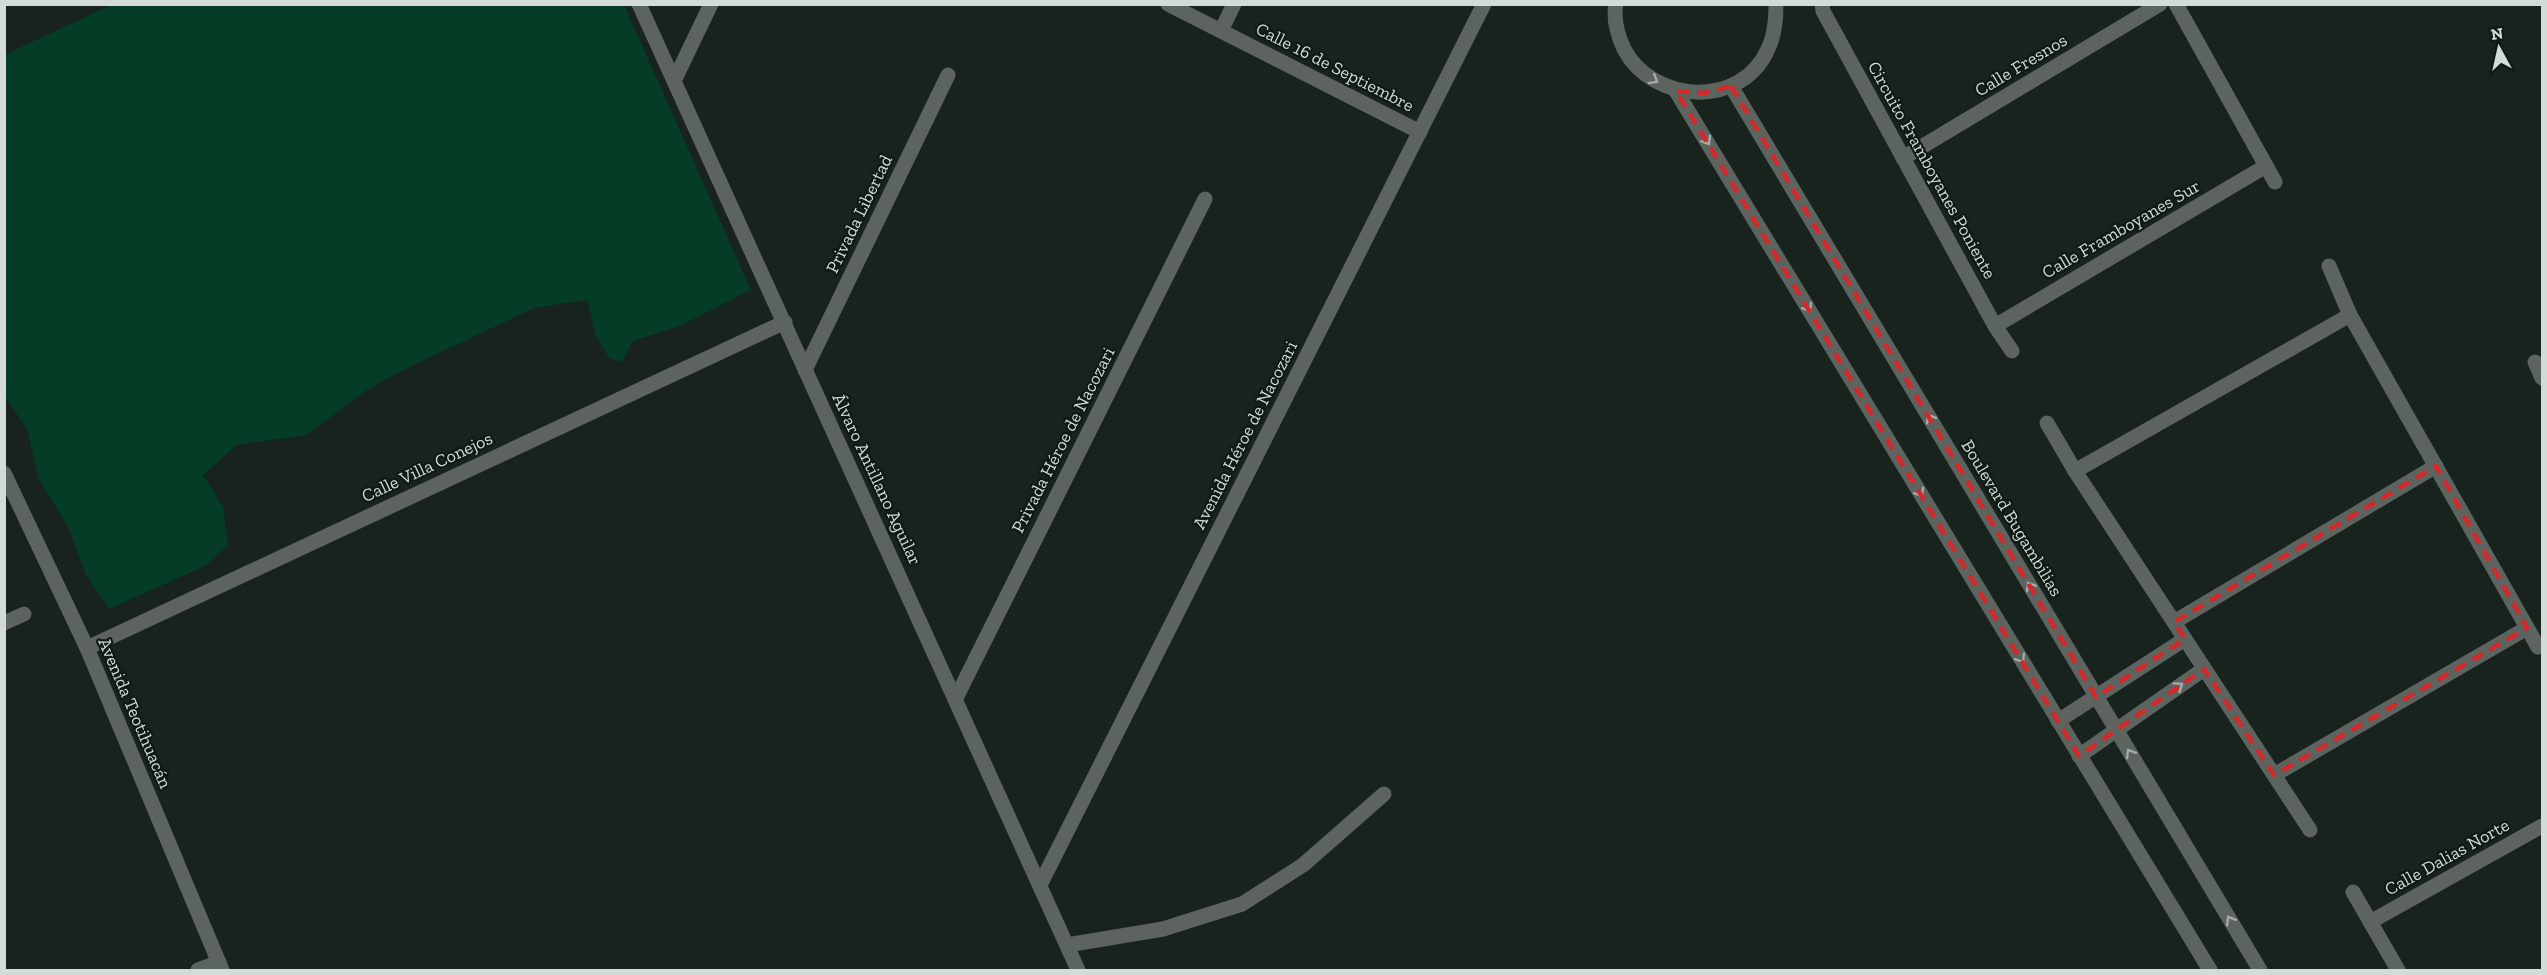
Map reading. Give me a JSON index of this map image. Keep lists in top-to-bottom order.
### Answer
{
  "streets": {
    "street": [
      "Calle Fresnos",
      "Calle 16 de Septiembre",
      "Circuito Framboyanes Poniente",
      "Privada Libertad",
      "Calle Framboyanes Sur",
      "Avenida Héroe de Nacozari",
      "Privada Héroe de Nacozari",
      "Calle Villa Conejos",
      "Álvaro Antillano Aguilar",
      "Boulevard Bugambilias",
      "Avenida Teotihuacán",
      "Calle Dalias Norte"
    ]
  },
  "crossings": [
    ["Calle Fresnos", "Circuito Framboyanes Poniente"],
    ["Calle 16 de Septiembre", "Avenida Héroe de Nacozari"],
    ["Circuito Framboyanes Poniente", "Calle Framboyanes Sur"],
    ["Privada Libertad", "Álvaro Antillano Aguilar"],
    ["Avenida Héroe de Nacozari", "Álvaro Antillano Aguilar"],
    ["Privada Héroe de Nacozari", "Álvaro Antillano Aguilar"],
    ["Calle Villa Conejos", "Álvaro Antillano Aguilar"],
    ["Calle Villa Conejos", "Avenida Teotihuacán"]
  ],
  "north": "top"
}
